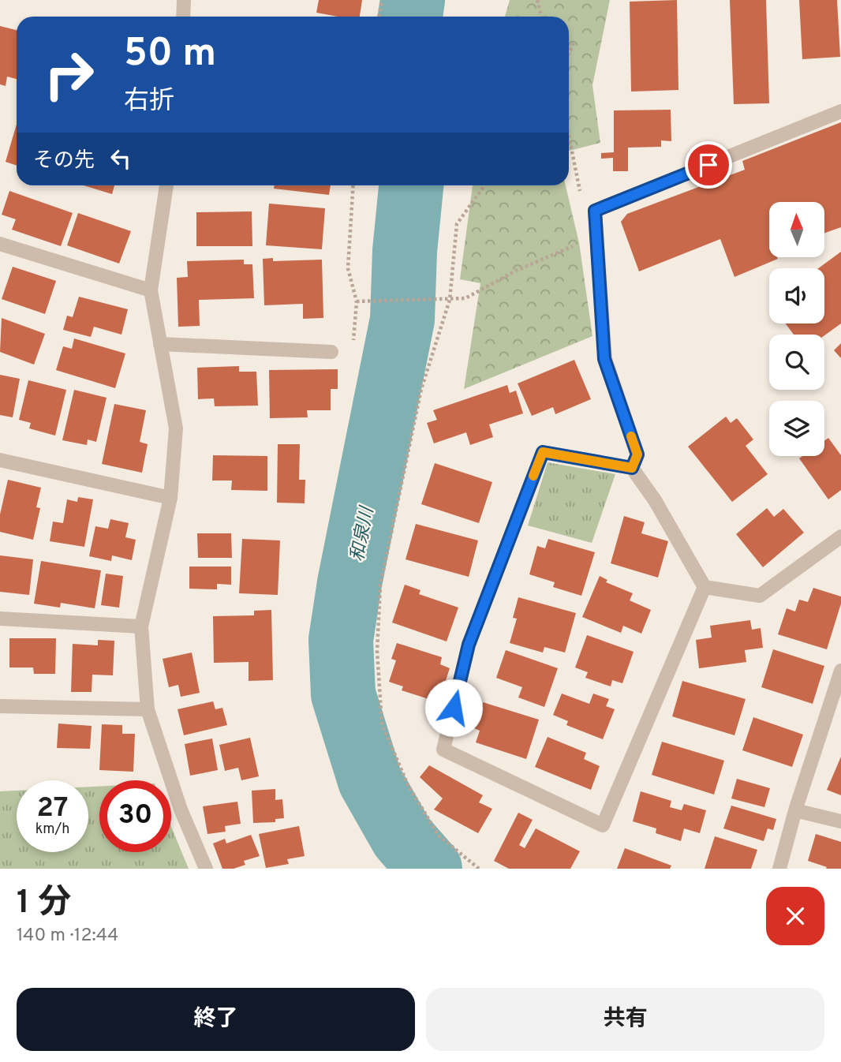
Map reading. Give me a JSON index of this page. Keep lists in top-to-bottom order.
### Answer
{
  "water": ["和泉川"],
  "north": "top",
  "page": {
    "turn": ["50 m", "右折"],
    "then": "その先",
    "speed": "27 km/h",
    "limit": "30",
    "heading": ["1 分", "140 m · 12:44"],
    "buttons": ["終了", "共有"]
  }
}
